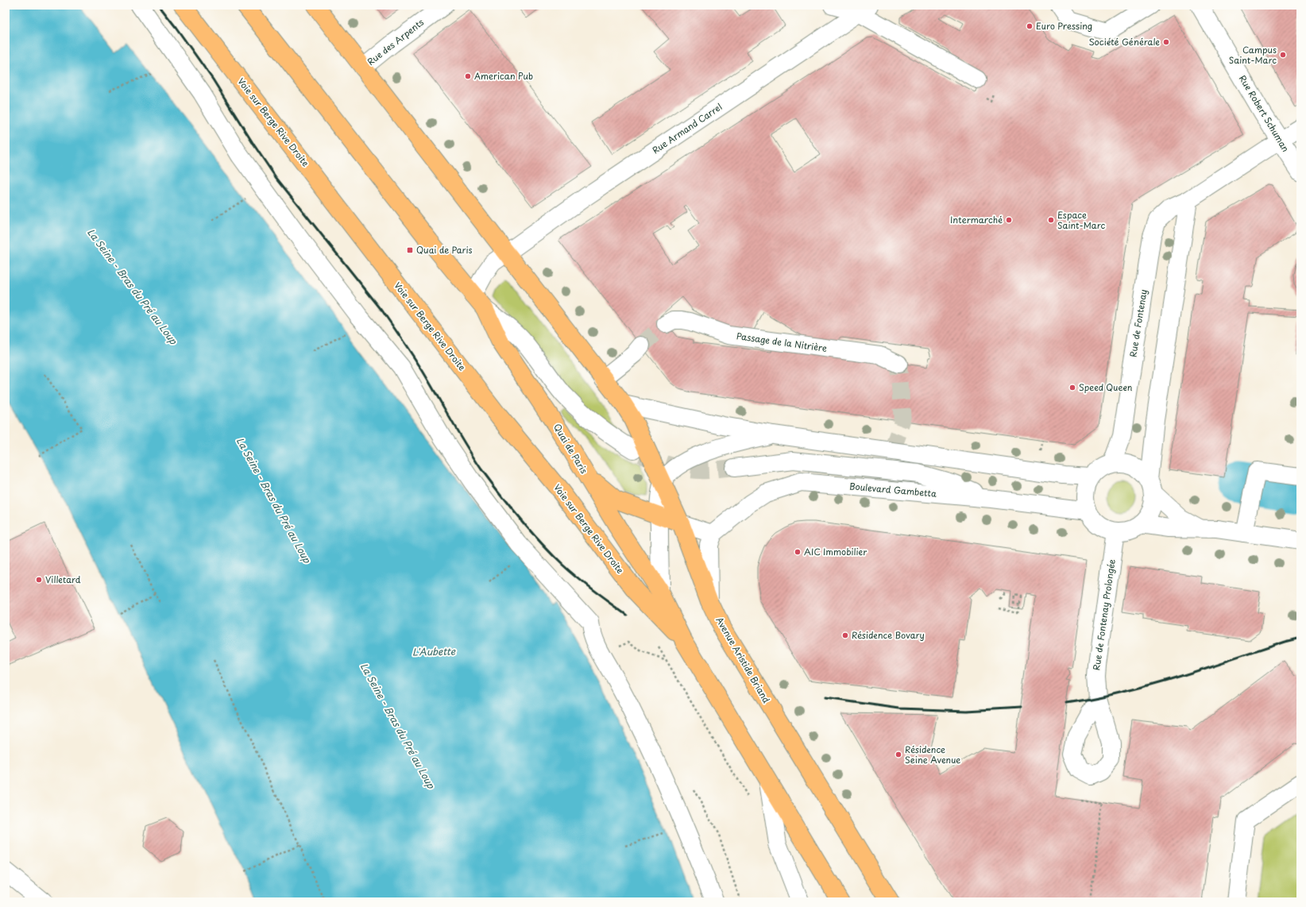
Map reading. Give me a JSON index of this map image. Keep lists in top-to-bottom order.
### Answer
{
  "streets": {
    "main road": ["Voie sur Berge Rive Droite", "Quai de Paris", "Avenue Aristide Briand"],
    "street": [
      "Rue des Arpents",
      "Rue Robert Schuman",
      "Rue Armand Carrel",
      "Rue de Fontenay",
      "Passage de la Nitrière",
      "Boulevard Gambetta",
      "Rue de Fontenay Prolongée"
    ]
  },
  "crossings": [
    ["Rue Robert Schuman", "Rue de Fontenay"],
    ["Rue Armand Carrel", "Quai de Paris"],
    ["Rue de Fontenay", "Boulevard Gambetta"],
    ["Rue de Fontenay", "Rue de Fontenay Prolongée"],
    ["Boulevard Gambetta", "Rue de Fontenay Prolongée"]
  ],
  "water": ["La Seine - Bras du Pré au Loup", "L'Aubette"],
  "places": {
    "other": [
      "Euro Pressing",
      "Société Générale",
      "Campus Saint-Marc",
      "American Pub",
      "Intermarché",
      "Espace Saint-Marc",
      "Speed Queen",
      "AIC Immobilier",
      "Villetard",
      "Résidence Bovary",
      "Résidence Seine Avenue"
    ],
    "transit": ["Quai de Paris"]
  }
}
